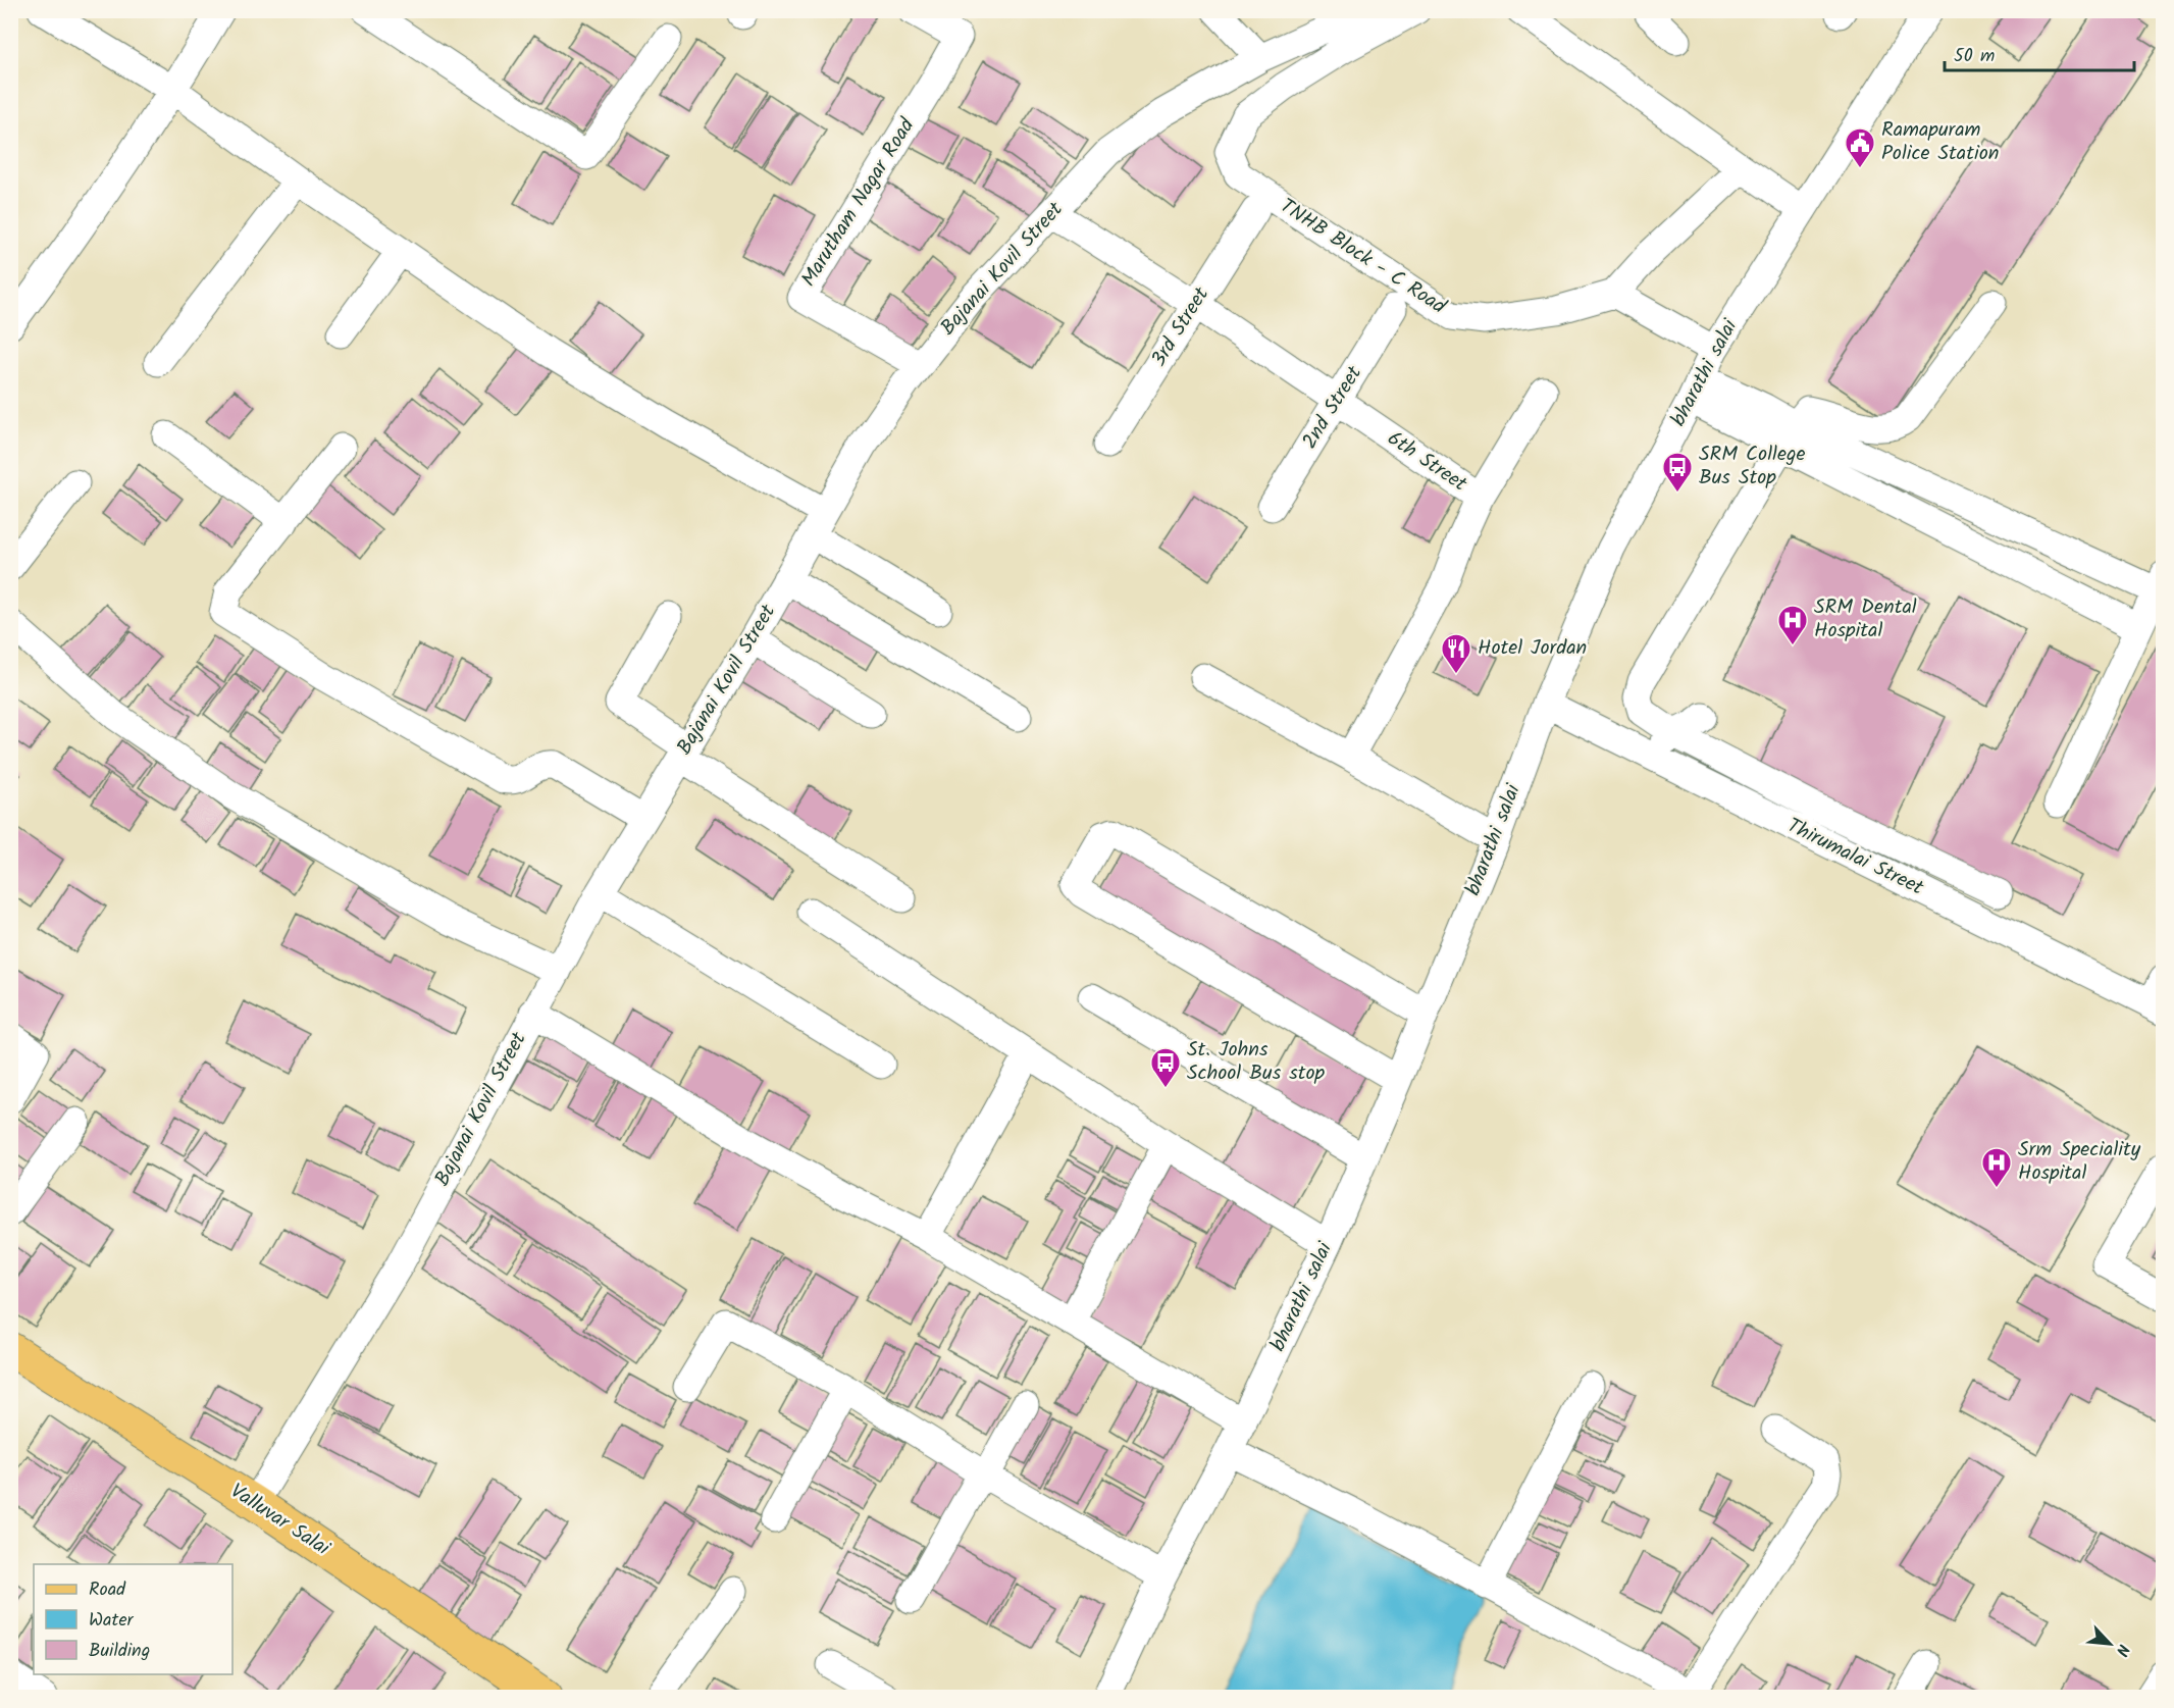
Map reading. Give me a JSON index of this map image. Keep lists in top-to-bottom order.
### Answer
{
  "streets": {
    "main road": ["Valluvar Salai"],
    "street": [
      "Marutham Nagar Road",
      "TNHB Block - C Road",
      "Bajanai Kovil Street",
      "3rd Street",
      "bharathi salai",
      "2nd Street",
      "6th Street",
      "Thirumalai Street"
    ]
  },
  "crossings": [
    ["Marutham Nagar Road", "Bajanai Kovil Street"],
    ["Bajanai Kovil Street", "6th Street"],
    ["Bajanai Kovil Street", "Valluvar Salai"],
    ["3rd Street", "6th Street"],
    ["bharathi salai", "Thirumalai Street"],
    ["2nd Street", "6th Street"]
  ],
  "places": {
    "public building": ["Ramapuram Police Station"],
    "bus stop": ["SRM College Bus Stop", "St. Johns School Bus stop"],
    "hospital": ["SRM Dental Hospital", "Srm Speciality Hospital"],
    "restaurant": ["Hotel Jordan"]
  },
  "legend": ["Road", "Water", "Building"],
  "scale_bar": "50 m",
  "north": "bottom right"
}
